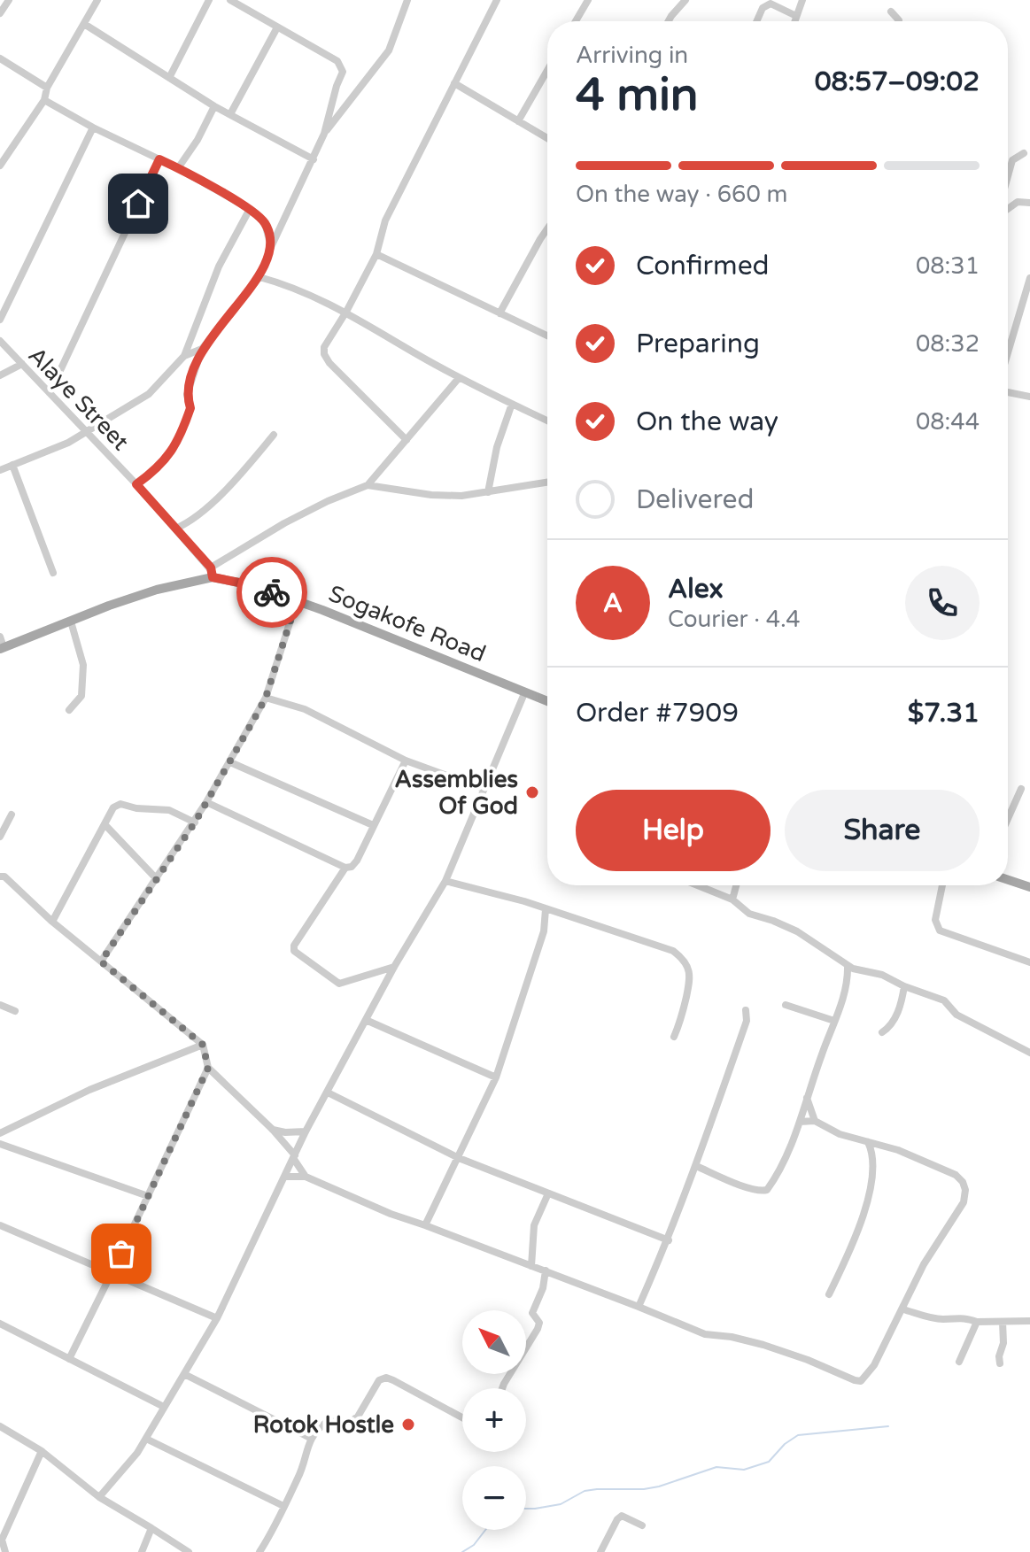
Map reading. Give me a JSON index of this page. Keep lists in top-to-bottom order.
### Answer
{
  "streets": {
    "main road": ["Sogakofe Road"],
    "street": ["Alaye Street"]
  },
  "crossings": [
    ["Alaye Street", "Sogakofe Road"]
  ],
  "places": ["Assemblies Of God", "Rotok Hostle"],
  "north": "top left",
  "page": {
    "heading": ["4 min", "Arriving in", "08:57–09:02"],
    "panel": [
      "Alex",
      "Courier · 4.4",
      "Order #7909",
      "$7.31"
    ],
    "bar": "On the way · 660 m",
    "list": [
      ["Confirmed", "08:31"],
      ["Preparing", "08:32"],
      ["On the way", "08:44"],
      "Delivered"
    ],
    "round": "A",
    "buttons": ["Help", "Share"],
    "map_buttons": ["+", "−"]
  }
}
